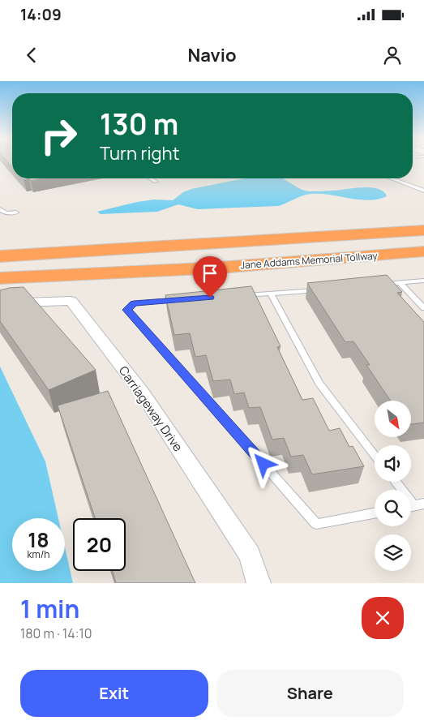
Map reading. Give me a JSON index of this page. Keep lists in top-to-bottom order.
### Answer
{
  "streets": {
    "highway": ["Jane Addams Memorial Tollway"],
    "street": ["Carriageway Drive"]
  },
  "north": "bottom right",
  "page": {
    "status": "14:09",
    "header": "Navio",
    "turn": ["130 m", "Turn right"],
    "speed": "18 km/h",
    "limit": "20",
    "heading": ["1 min", "180 m · 14:10"],
    "buttons": ["Exit", "Share"]
  }
}
